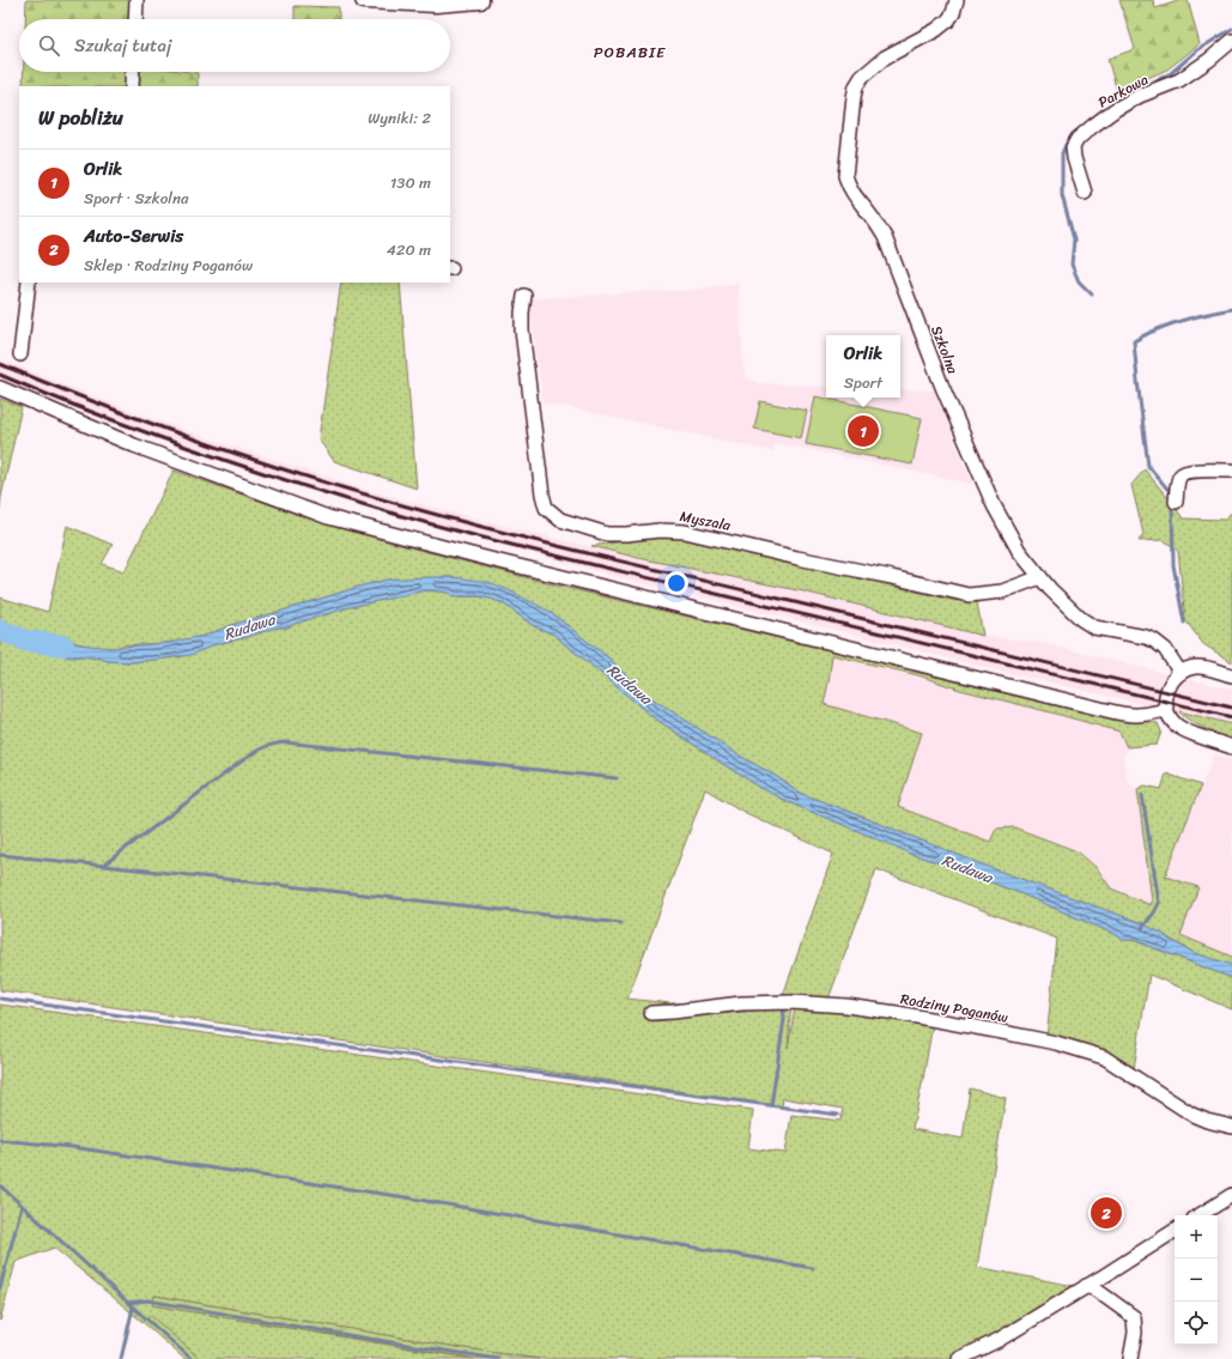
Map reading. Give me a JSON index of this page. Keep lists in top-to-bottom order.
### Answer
{
  "streets": {
    "street": [
      "Parkowa",
      "Szkolna",
      "Myszala",
      "Rodziny Poganów"
    ]
  },
  "crossings": [
    ["Szkolna", "Myszala"]
  ],
  "districts": ["POBABIE"],
  "water": ["Rudawa"],
  "page": {
    "search": "Szukaj tutaj",
    "heading": ["W pobliżu", "Wyniki: 2"],
    "list": [
      {
        "mark": "1",
        "name": "Orlik",
        "note": "Sport · Szkolna",
        "value": "130 m"
      },
      {
        "mark": "2",
        "name": "Auto-Serwis",
        "note": "Sklep · Rodziny Poganów",
        "value": "420 m"
      }
    ],
    "popup": ["Orlik", "Sport"],
    "pins": ["1", "2"],
    "map_buttons": ["+", "−"]
  }
}
